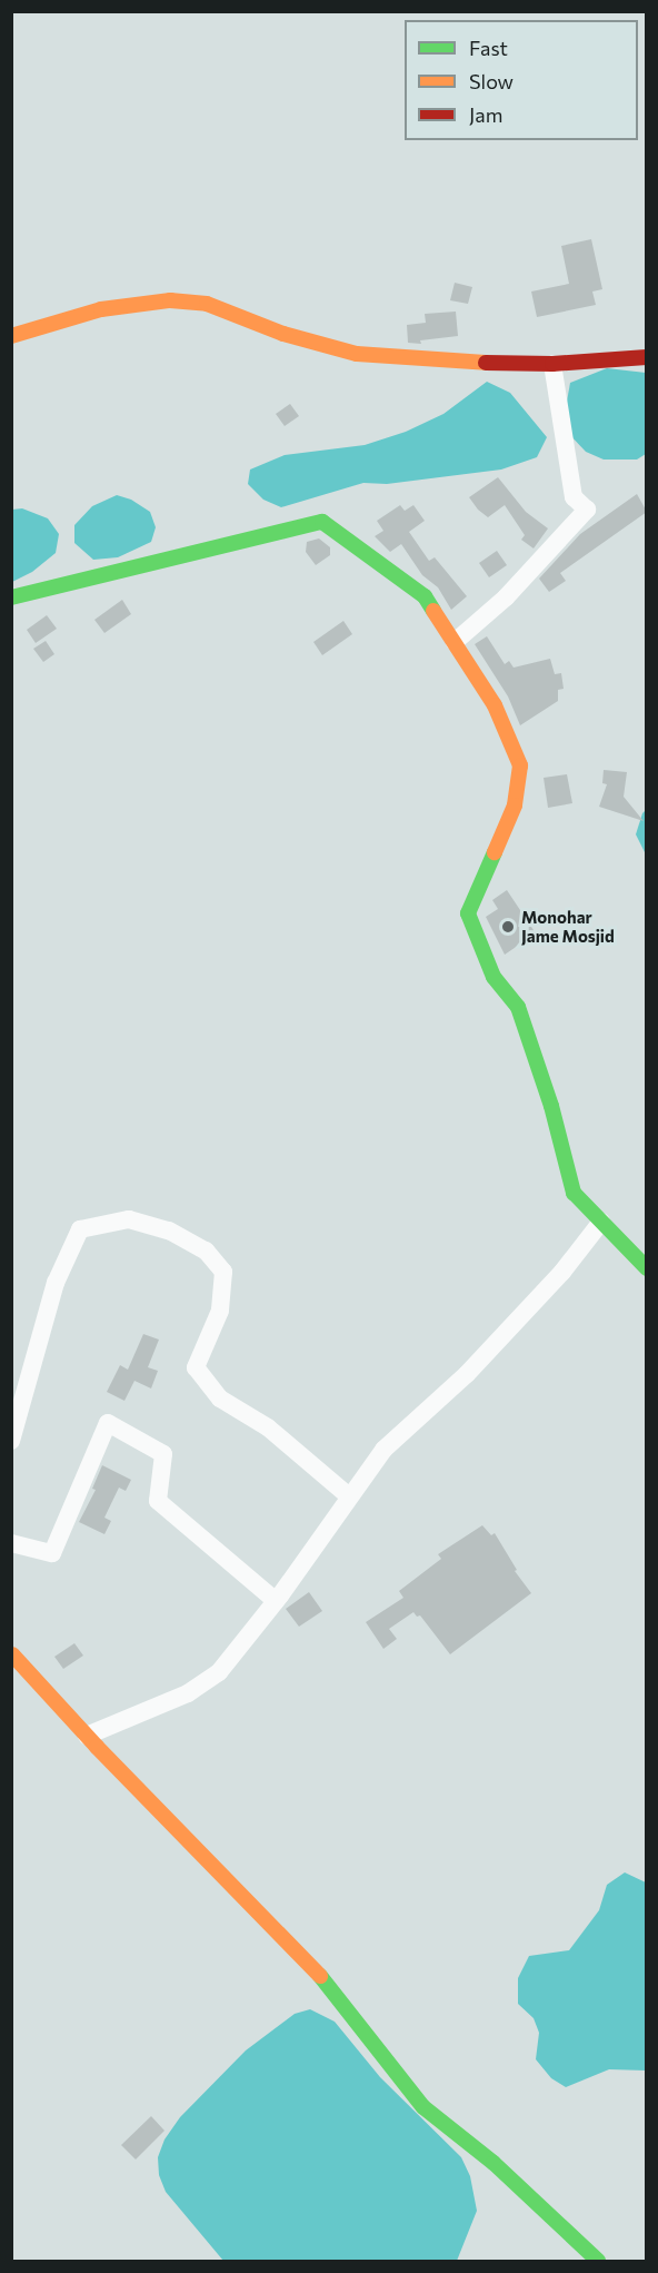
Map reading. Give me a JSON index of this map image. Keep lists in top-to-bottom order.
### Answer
{
  "places": ["Monohar Jame Mosjid"],
  "legend": ["Fast", "Slow", "Jam"]
}
